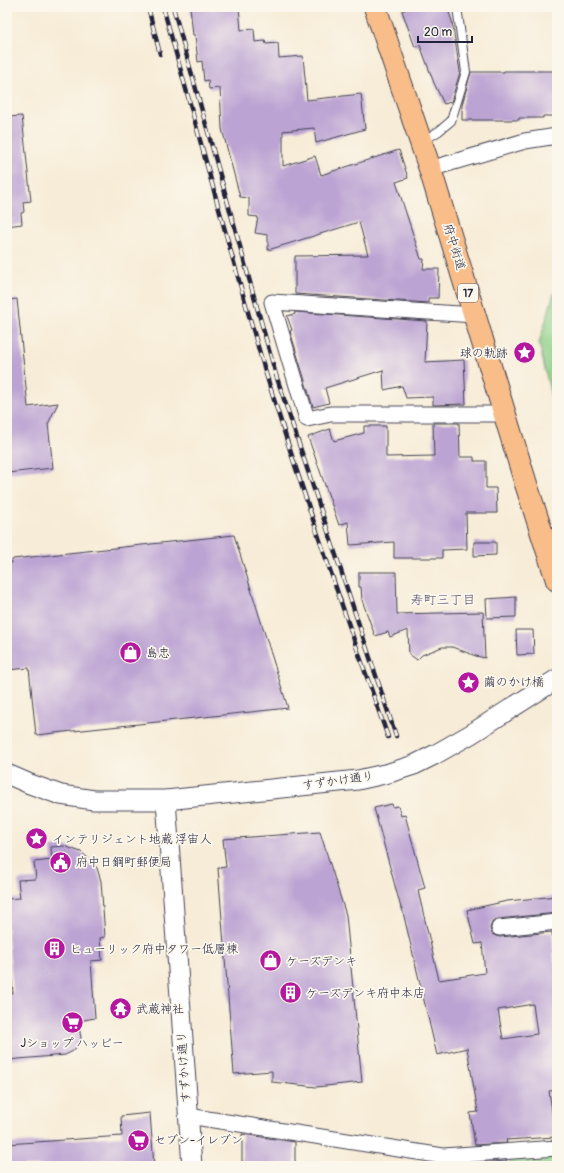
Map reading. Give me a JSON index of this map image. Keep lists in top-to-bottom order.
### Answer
{
  "streets": {
    "main road": ["府中街道", "17"],
    "street": ["すずかけ通り"]
  },
  "districts": ["寿町三丁目"],
  "places": {
    "place": ["球の軌跡", "繭のかけ橋", "インテリジェント地蔵 浮宙人"],
    "shop": ["島忠", "ケーズデンキ"],
    "public building": ["府中日鋼町郵便局"],
    "building": ["ヒューリック府中タワー低層棟", "ケーズデンキ府中本店"],
    "temple": ["武蔵神社"],
    "supermarket": ["Jショップ ハッピー", "セブン-イレブン"]
  },
  "scale_bar": "20 m"
}
